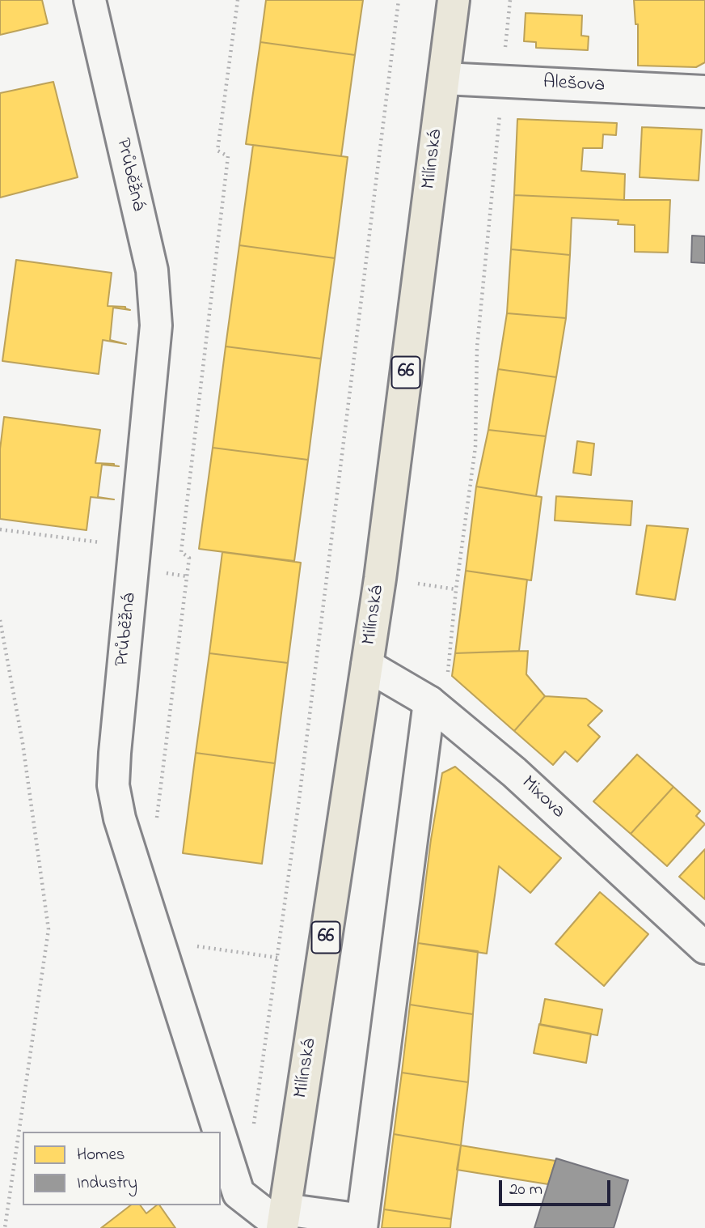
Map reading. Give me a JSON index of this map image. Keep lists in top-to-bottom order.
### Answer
{
  "streets": {
    "main road": ["Milínská", "66"],
    "street": ["Alešova", "Průběžná", "Mixova"]
  },
  "crossings": [
    ["Alešova", "Milínská"],
    ["Milínská", "Průběžná"],
    ["Milínská", "Mixova"]
  ],
  "legend": ["Homes", "Industry"],
  "scale_bar": "20 m"
}
